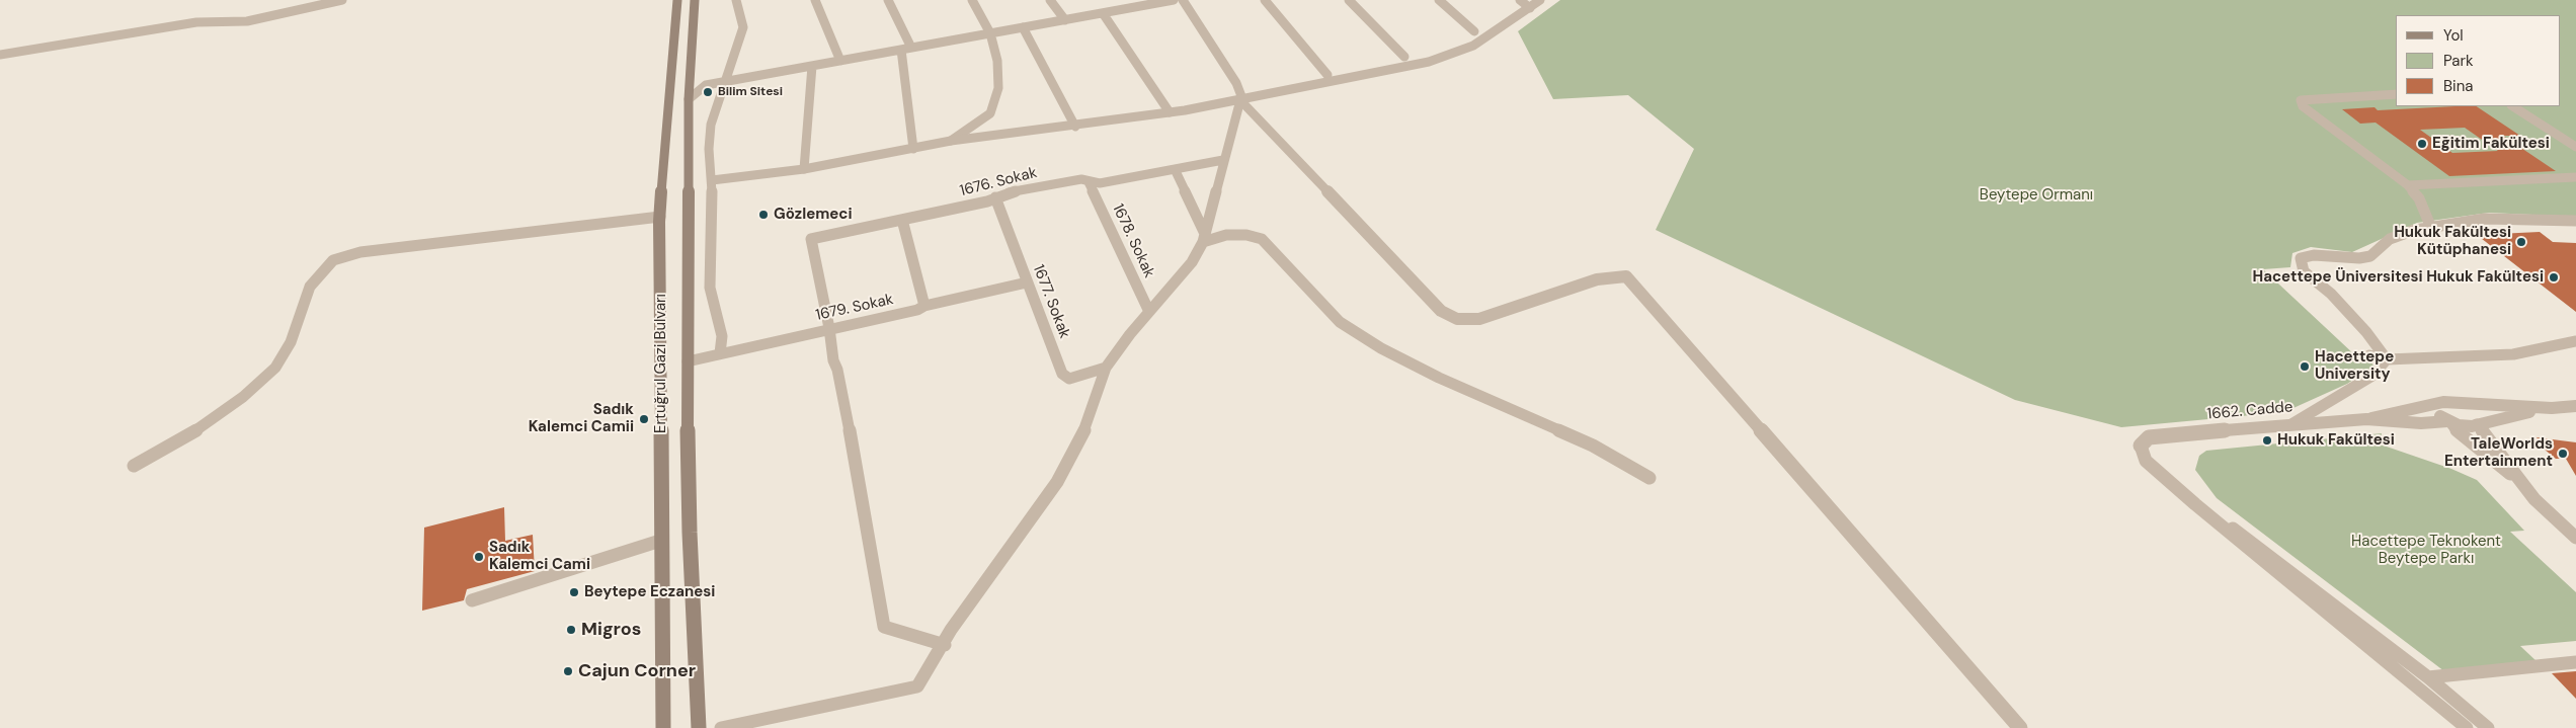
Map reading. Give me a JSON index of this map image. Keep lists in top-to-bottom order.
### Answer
{
  "streets": {
    "main road": ["Ertuğrul Gazi Bulvarı"],
    "street": [
      "1676. Sokak",
      "1678. Sokak",
      "1677. Sokak",
      "1679. Sokak",
      "1662. Cadde"
    ]
  },
  "crossings": [
    ["1676. Sokak", "1678. Sokak"],
    ["1676. Sokak", "1677. Sokak"],
    ["1676. Sokak", "1679. Sokak"],
    ["1677. Sokak", "1679. Sokak"],
    ["1679. Sokak", "Ertuğrul Gazi Bulvarı"]
  ],
  "parks": ["Beytepe Ormanı", "Hacettepe Teknokent Beytepe Parkı"],
  "places": [
    "Bilim Sitesi",
    "Eğitim Fakültesi",
    "Gözlemeci",
    "Hukuk Fakültesi Kütüphanesi",
    "Hacettepe Üniversitesi Hukuk Fakültesi",
    "Hacettepe University",
    "Sadık Kalemci Camii",
    "Hukuk Fakültesi",
    "TaleWorlds Entertainment",
    "Sadık Kalemci Cami",
    "Beytepe Eczanesi",
    "Migros",
    "Cajun Corner"
  ],
  "legend": ["Yol", "Park", "Bina"]
}
